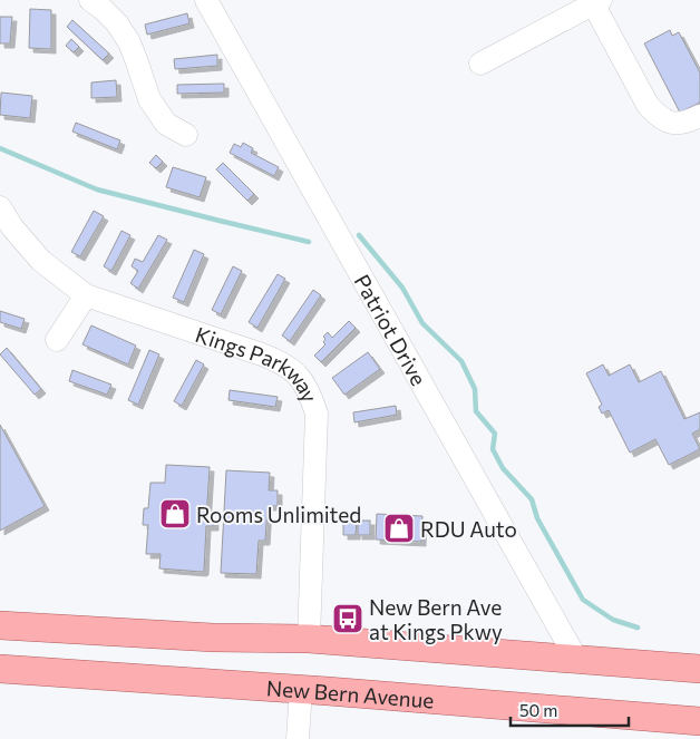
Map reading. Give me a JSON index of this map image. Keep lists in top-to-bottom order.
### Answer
{
  "streets": {
    "main road": ["New Bern Avenue"],
    "street": ["Patriot Drive", "Kings Parkway"]
  },
  "places": {
    "shop": ["Rooms Unlimited", "RDU Auto"],
    "bus stop": ["New Bern Ave at Kings Pkwy"]
  },
  "scale_bar": "50 m"
}
